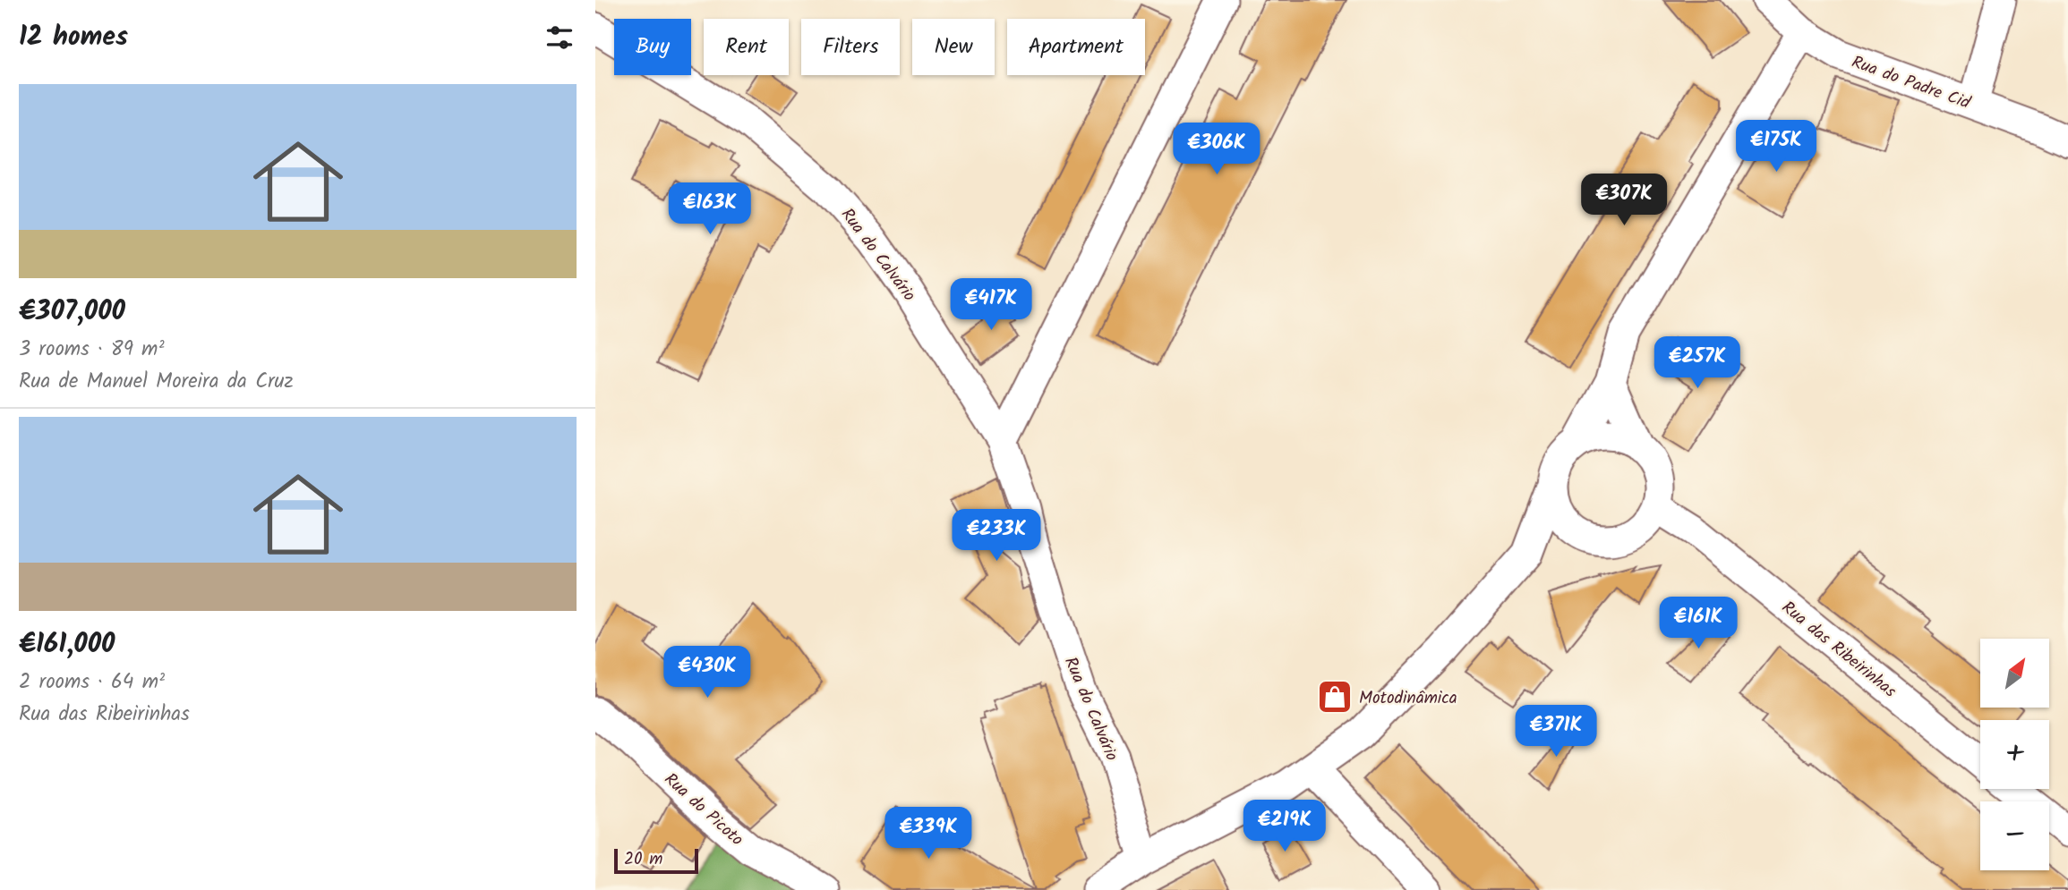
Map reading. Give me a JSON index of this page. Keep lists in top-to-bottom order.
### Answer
{
  "streets": {
    "street": [
      "Rua do Padre Cid",
      "Rua do Calvário",
      "Rua das Ribeirinhas",
      "Rua do Picoto"
    ]
  },
  "places": {
    "shop": ["Motodinâmica"]
  },
  "scale_bar": "20 m",
  "north": "top right",
  "page": {
    "heading": "12 homes",
    "chip": [
      "Buy",
      "Rent",
      "Filters",
      "New",
      "Apartment"
    ],
    "list": [
      {
        "name": "€307,000",
        "note": "3 rooms · 89 m² · Rua de Manuel Moreira da Cruz"
      },
      {
        "name": "€161,000",
        "note": "2 rooms · 64 m² · Rua das Ribeirinhas"
      }
    ],
    "price": [
      "€175K",
      "€306K",
      "€307K",
      "€163K",
      "€417K",
      "€257K",
      "€233K",
      "€161K",
      "€430K",
      "€371K",
      "€219K",
      "€339K"
    ],
    "map_buttons": ["+", "−"],
    "scale": "20 m"
  }
}
